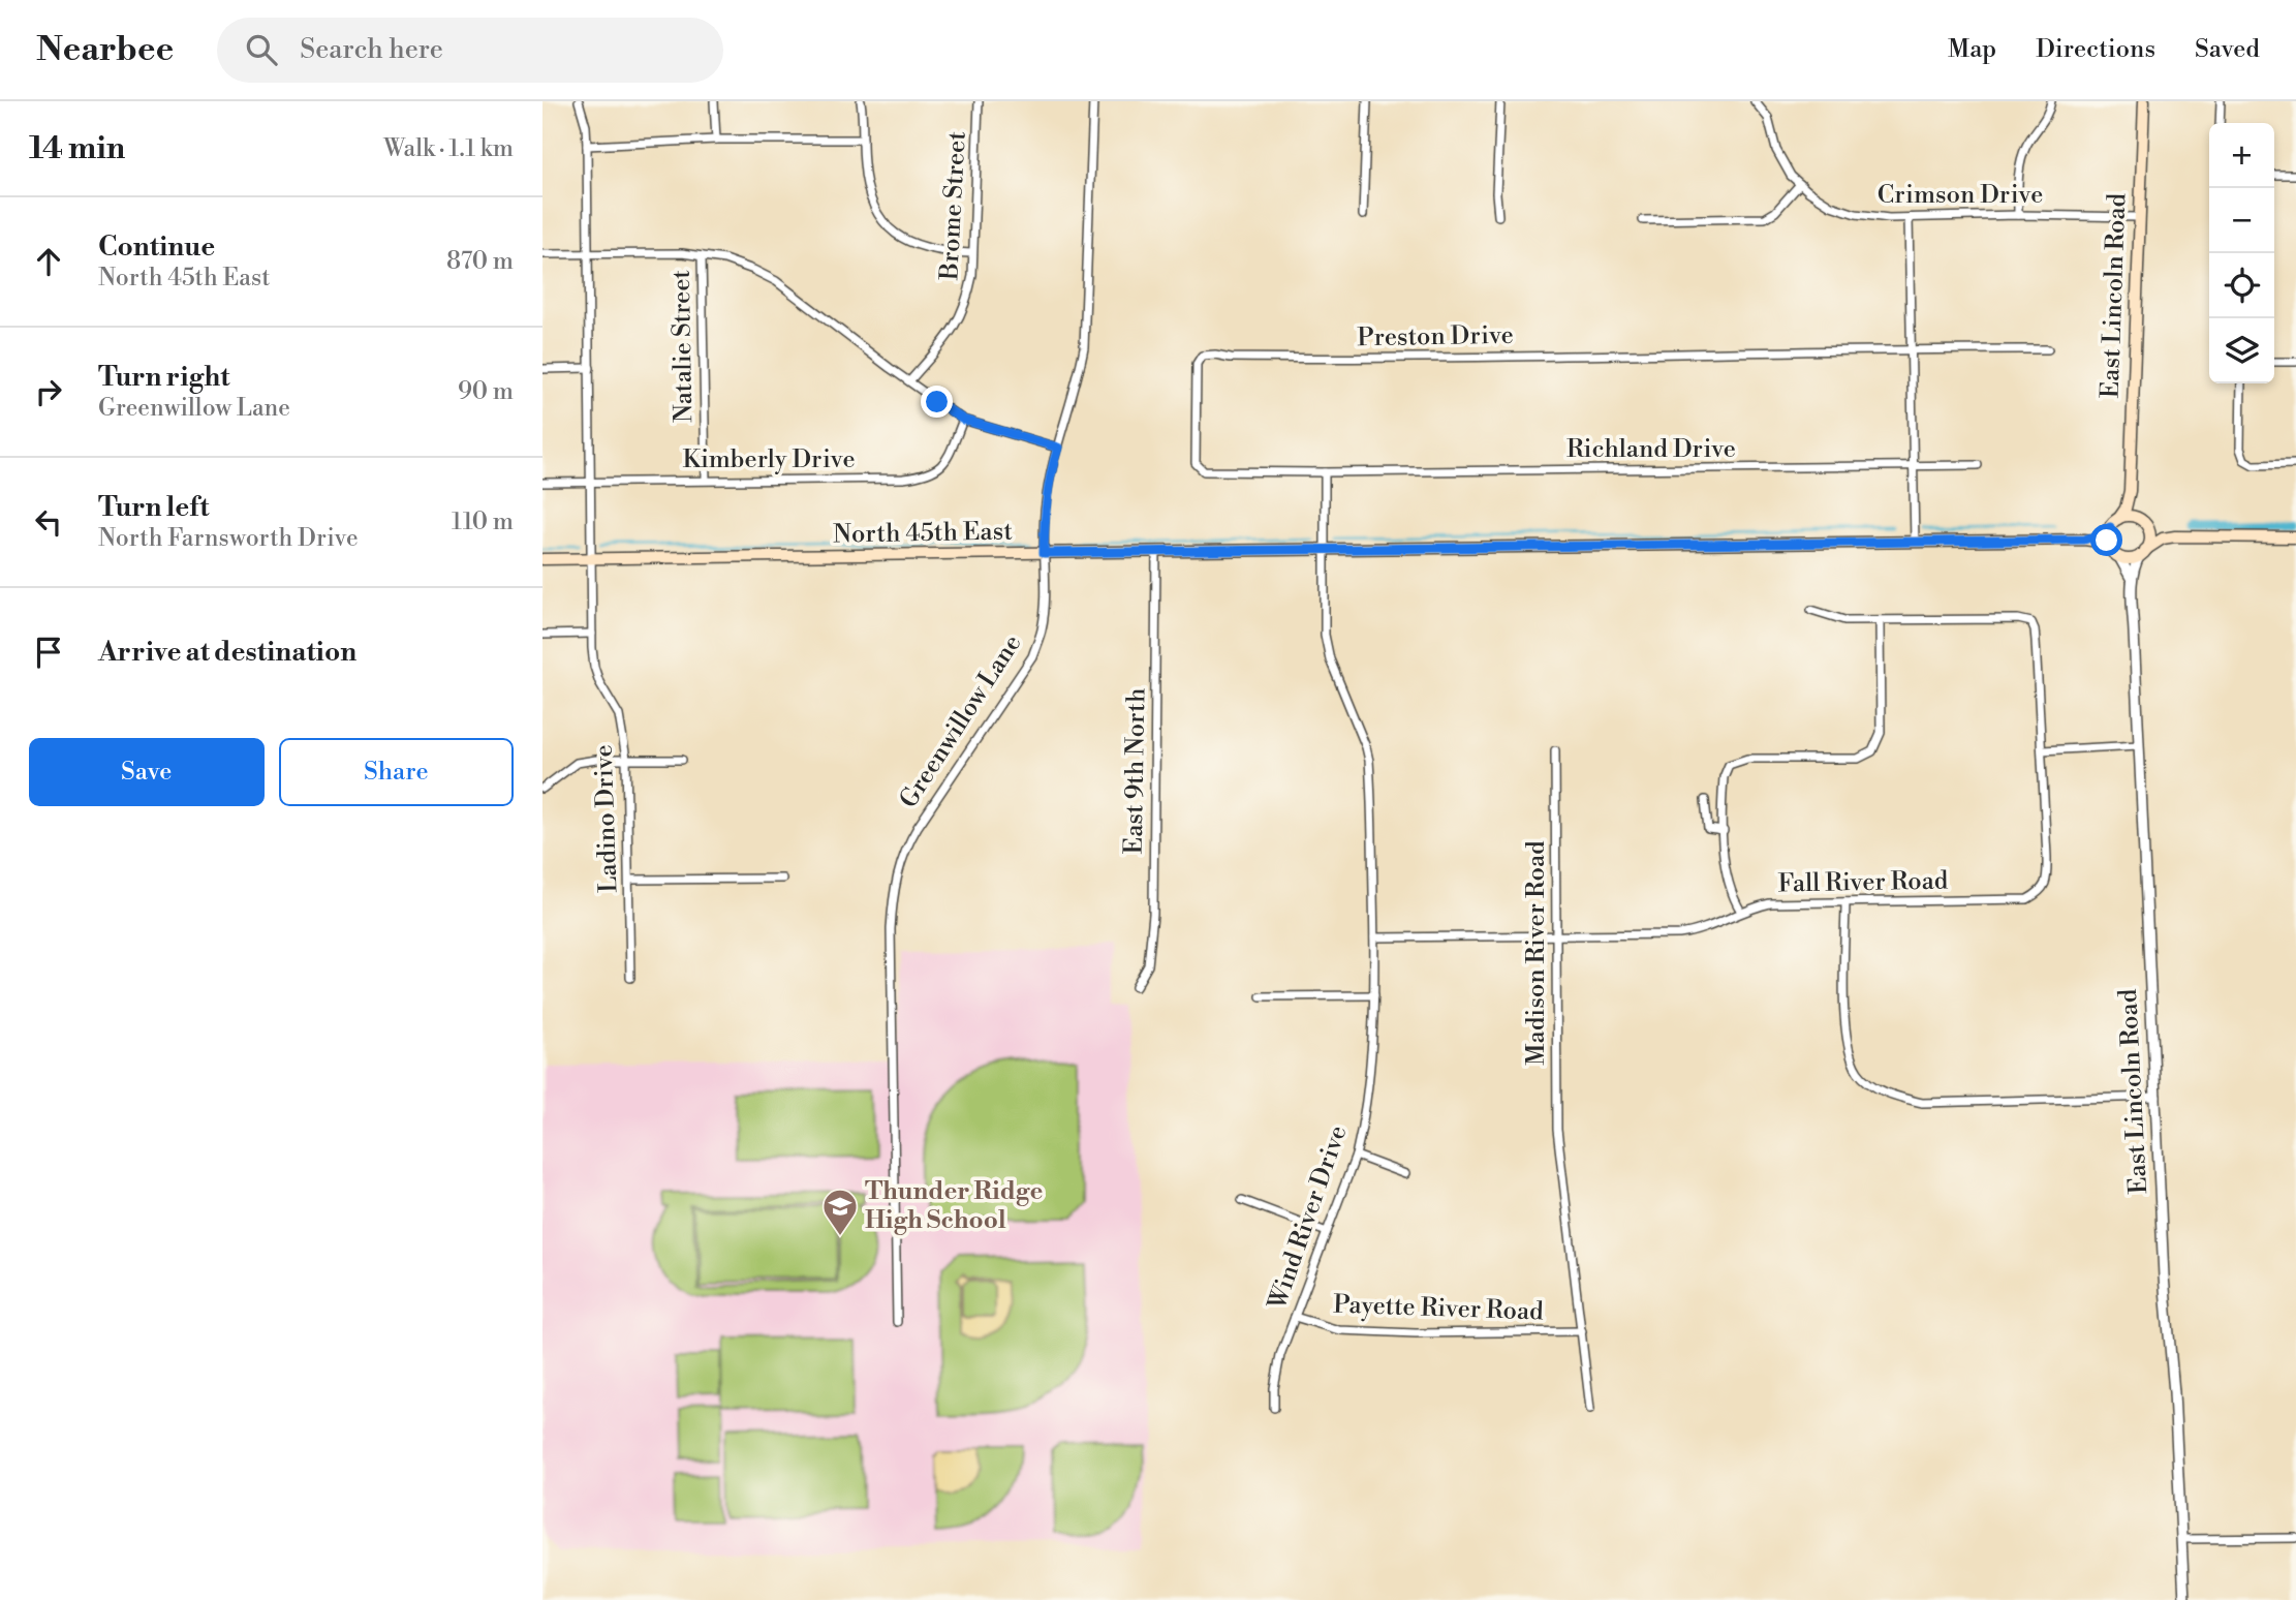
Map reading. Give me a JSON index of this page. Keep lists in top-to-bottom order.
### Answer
{
  "streets": {
    "main road": ["East Lincoln Road", "North 45th East"],
    "street": [
      "Crimson Drive",
      "Brome Street",
      "Preston Drive",
      "Natalie Street",
      "Richland Drive",
      "Kimberly Drive",
      "Greenwillow Lane",
      "East 9th North",
      "Ladino Drive",
      "Fall River Road",
      "Madison River Road",
      "Wind River Drive",
      "Payette River Road"
    ]
  },
  "crossings": [
    ["Crimson Drive", "East Lincoln Road"],
    ["East Lincoln Road", "North 45th East"],
    ["Preston Drive", "Richland Drive"],
    ["Natalie Street", "Kimberly Drive"],
    ["Kimberly Drive", "Ladino Drive"],
    ["North 45th East", "Greenwillow Lane"],
    ["North 45th East", "East 9th North"],
    ["North 45th East", "Ladino Drive"],
    ["Fall River Road", "Madison River Road"],
    ["Fall River Road", "Wind River Drive"],
    ["Madison River Road", "Payette River Road"],
    ["Wind River Drive", "Payette River Road"]
  ],
  "places": {
    "school or university": ["Thunder Ridge High School"]
  },
  "page": {
    "header": "Nearbee",
    "search": "Search here",
    "nav": ["Map", "Directions", "Saved"],
    "heading": ["14 min", "Walk · 1.1 km"],
    "map_buttons": ["+", "−"],
    "list": [
      ["Continue", "North 45th East", "870 m"],
      ["Turn right", "Greenwillow Lane", "90 m"],
      ["Turn left", "North Farnsworth Drive", "110 m"],
      "Arrive at destination"
    ],
    "buttons": ["Save", "Share"]
  }
}
